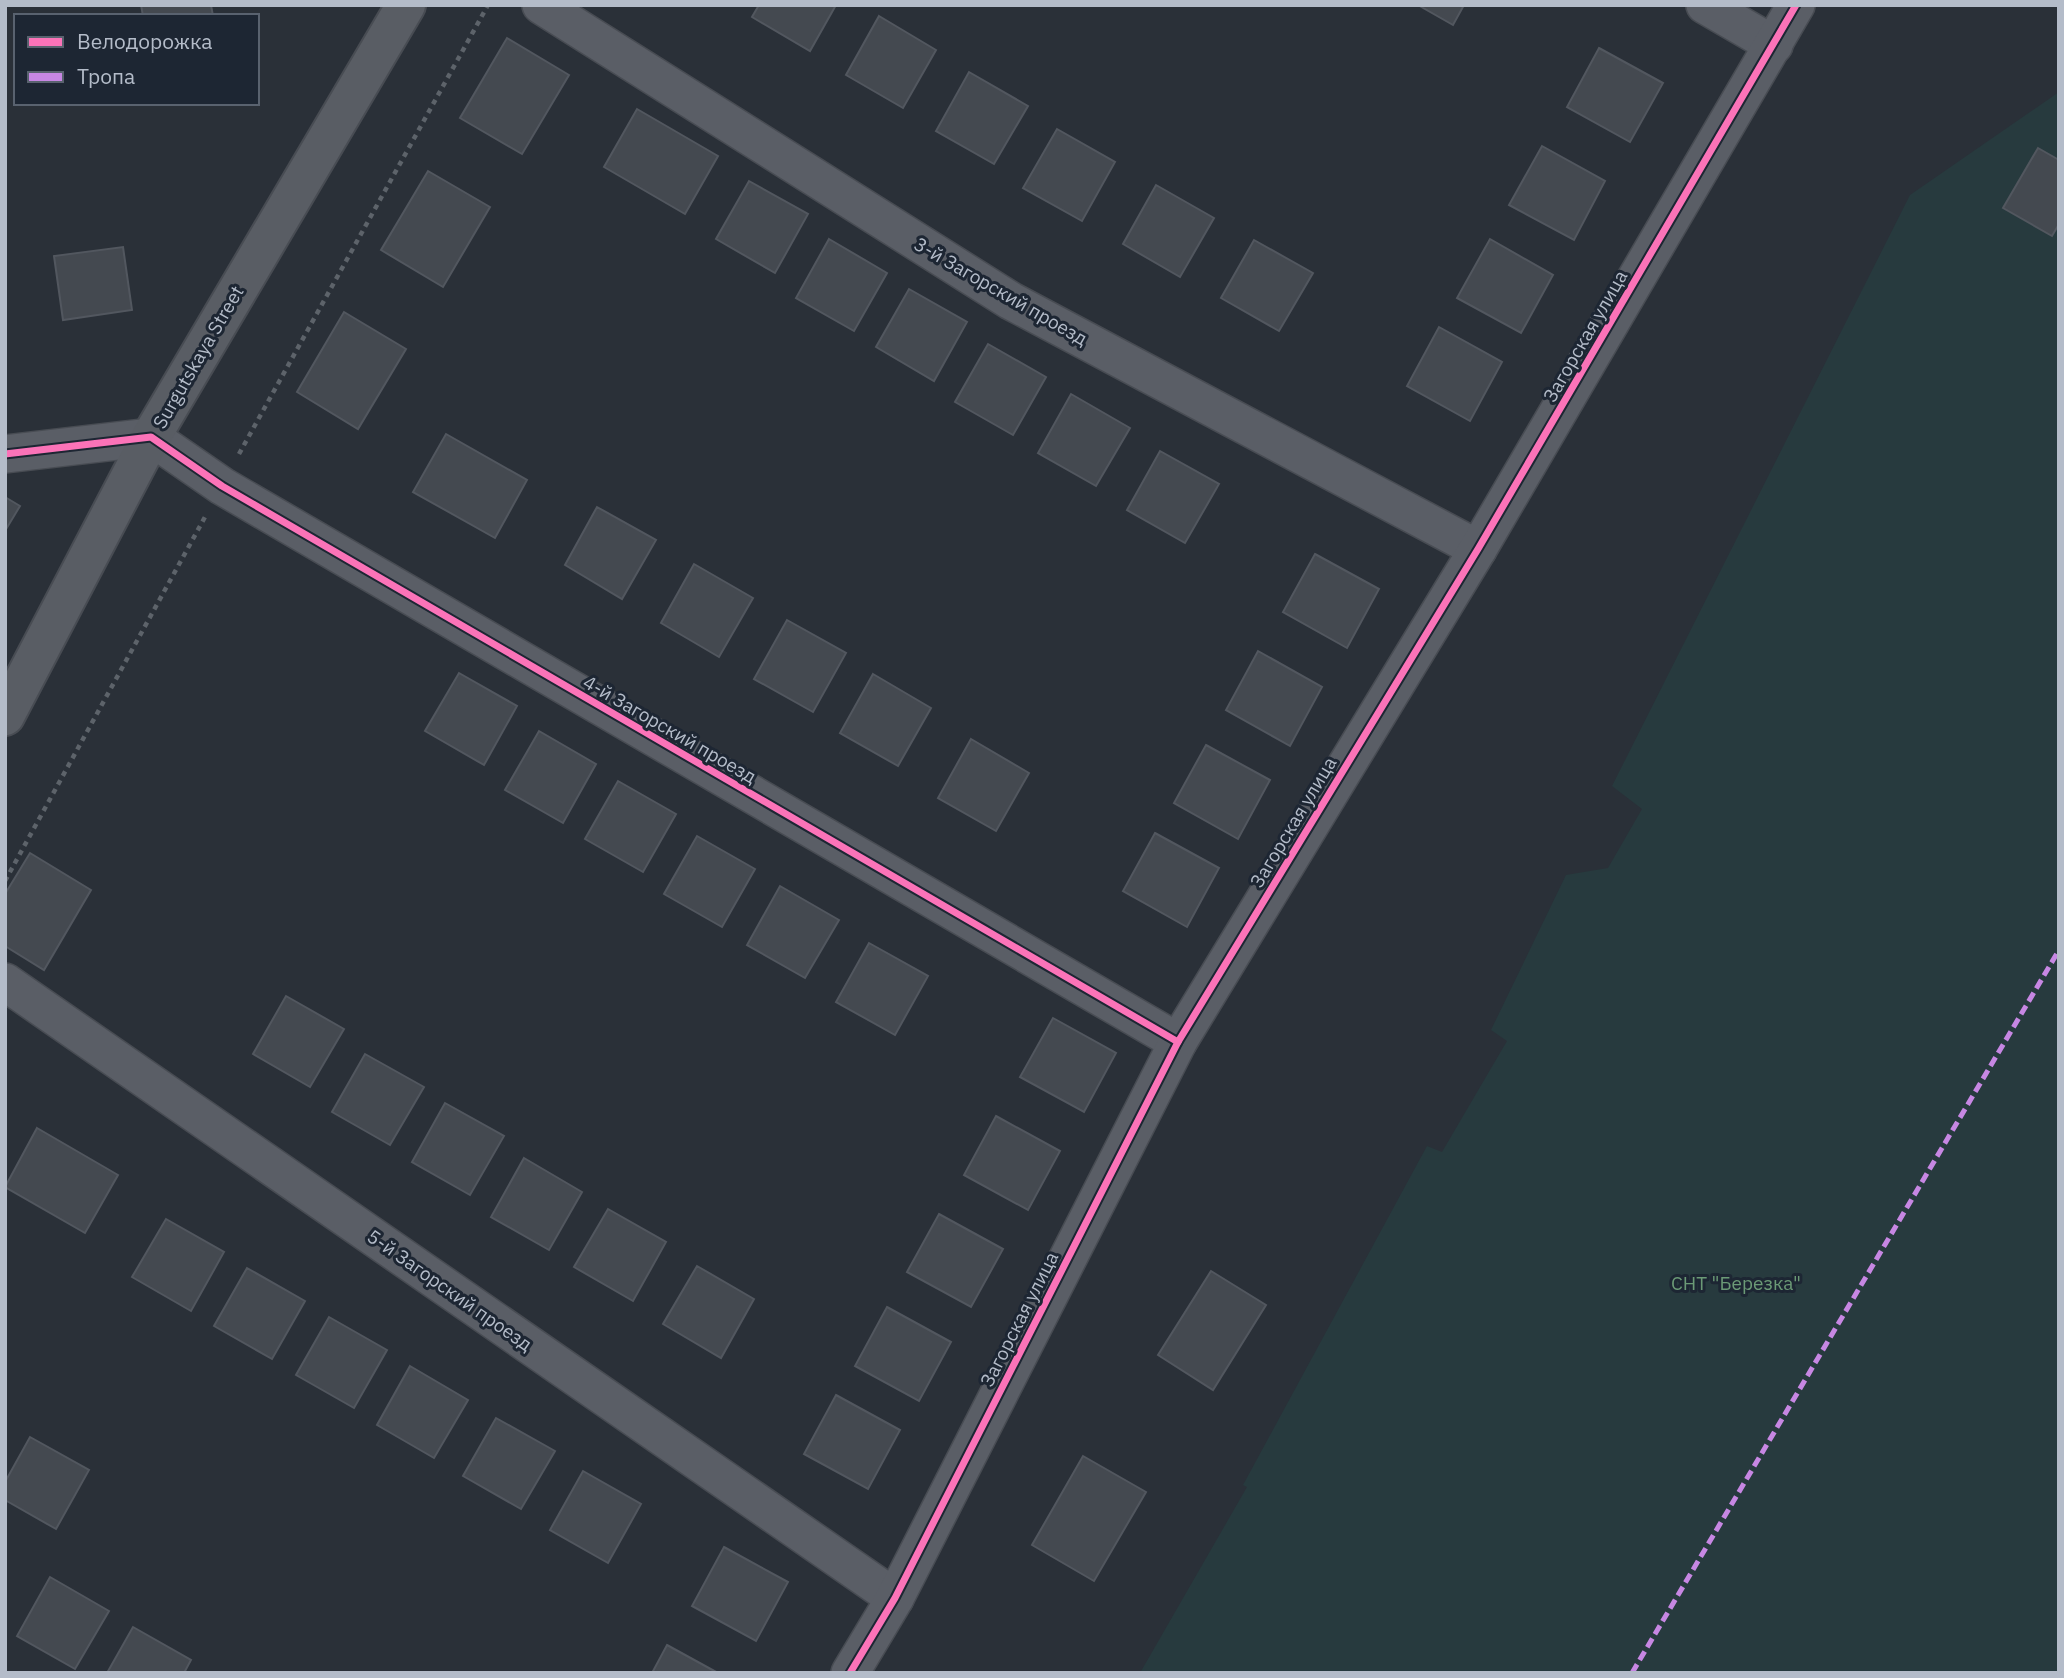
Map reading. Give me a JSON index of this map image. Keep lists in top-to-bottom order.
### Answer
{
  "streets": {
    "street": [
      "3-й Загорский проезд",
      "Загорская улица",
      "Surgutskaya Street",
      "4-й Загорский проезд",
      "5-й Загорский проезд"
    ]
  },
  "crossings": [
    ["3-й Загорский проезд", "Загорская улица"],
    ["Загорская улица", "4-й Загорский проезд"],
    ["Загорская улица", "5-й Загорский проезд"],
    ["Surgutskaya Street", "4-й Загорский проезд"]
  ],
  "parks": ["СНТ \"Березка\""],
  "legend": ["Велодорожка", "Тропа"]
}
